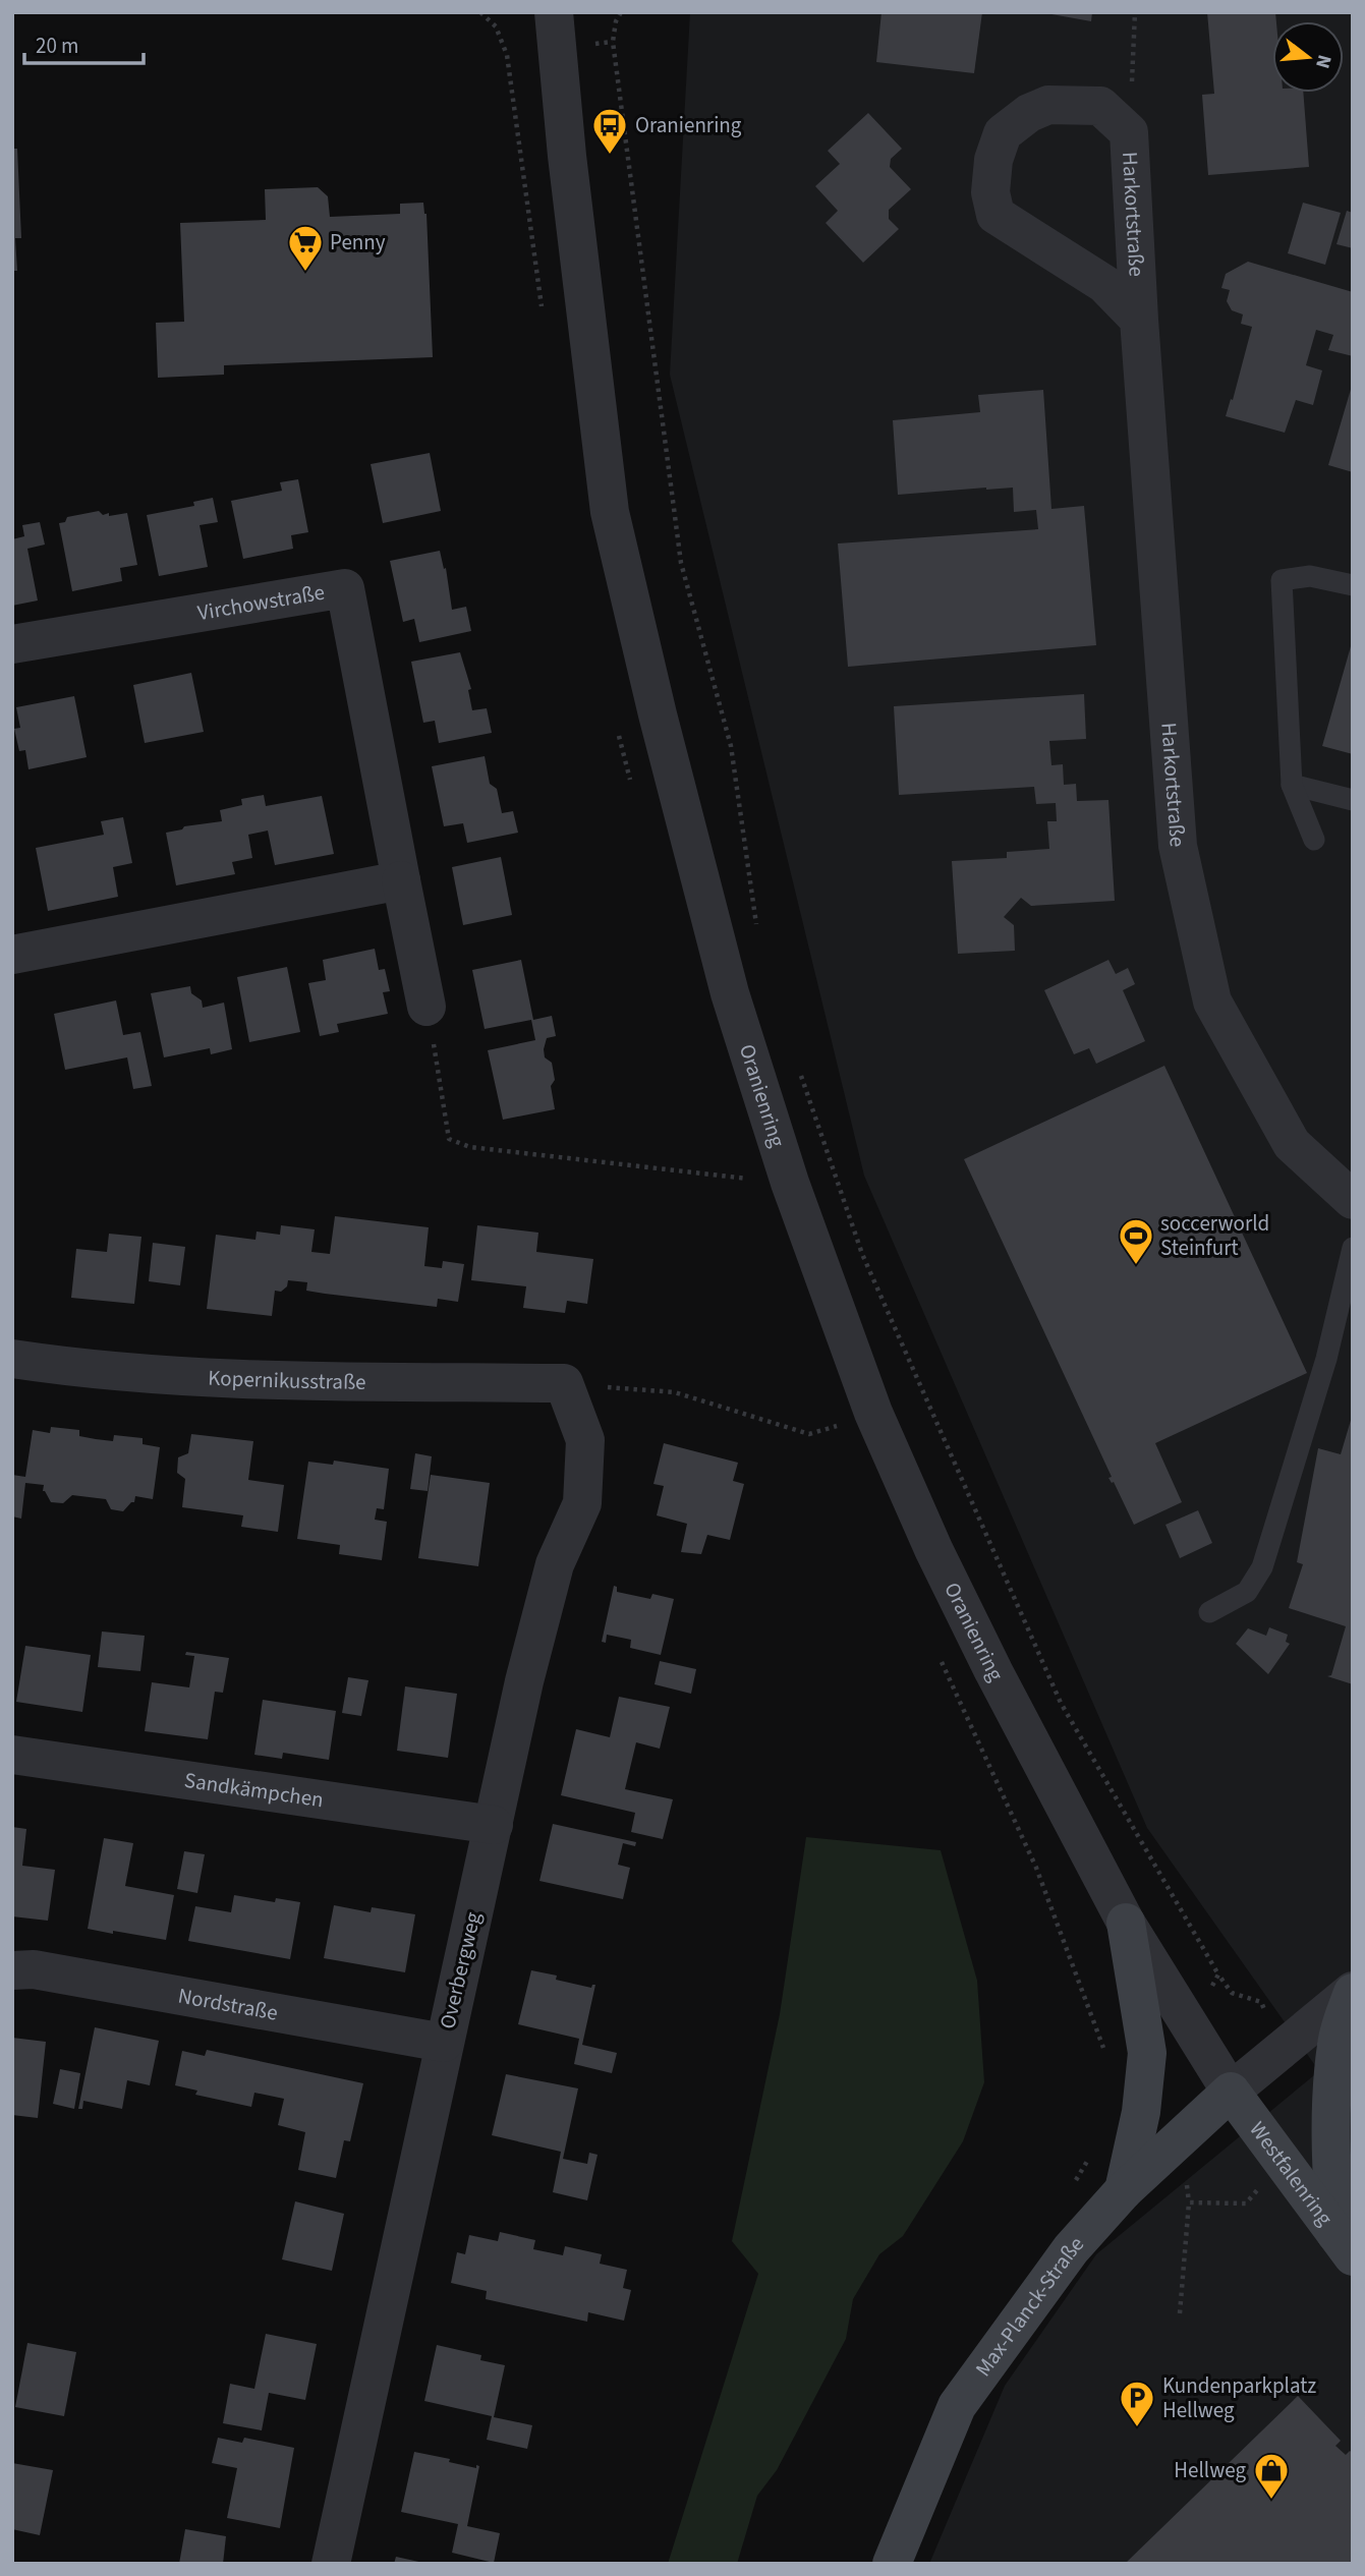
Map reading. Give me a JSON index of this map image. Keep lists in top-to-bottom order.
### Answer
{
  "streets": {
    "main road": ["Westfalenring", "Max-Planck-Straße"],
    "street": [
      "Harkortstraße",
      "Virchowstraße",
      "Oranienring",
      "Kopernikusstraße",
      "Sandkämpchen",
      "Overbergweg",
      "Nordstraße"
    ]
  },
  "crossings": [
    ["Oranienring", "Westfalenring"],
    ["Oranienring", "Max-Planck-Straße"],
    ["Kopernikusstraße", "Overbergweg"],
    ["Sandkämpchen", "Overbergweg"],
    ["Overbergweg", "Nordstraße"],
    ["Westfalenring", "Max-Planck-Straße"]
  ],
  "places": {
    "bus stop": ["Oranienring"],
    "supermarket": ["Penny"],
    "sports": ["soccerworld Steinfurt"],
    "parking": ["Kundenparkplatz Hellweg"],
    "shop": ["Hellweg"]
  },
  "scale_bar": "20 m",
  "north": "right"
}
